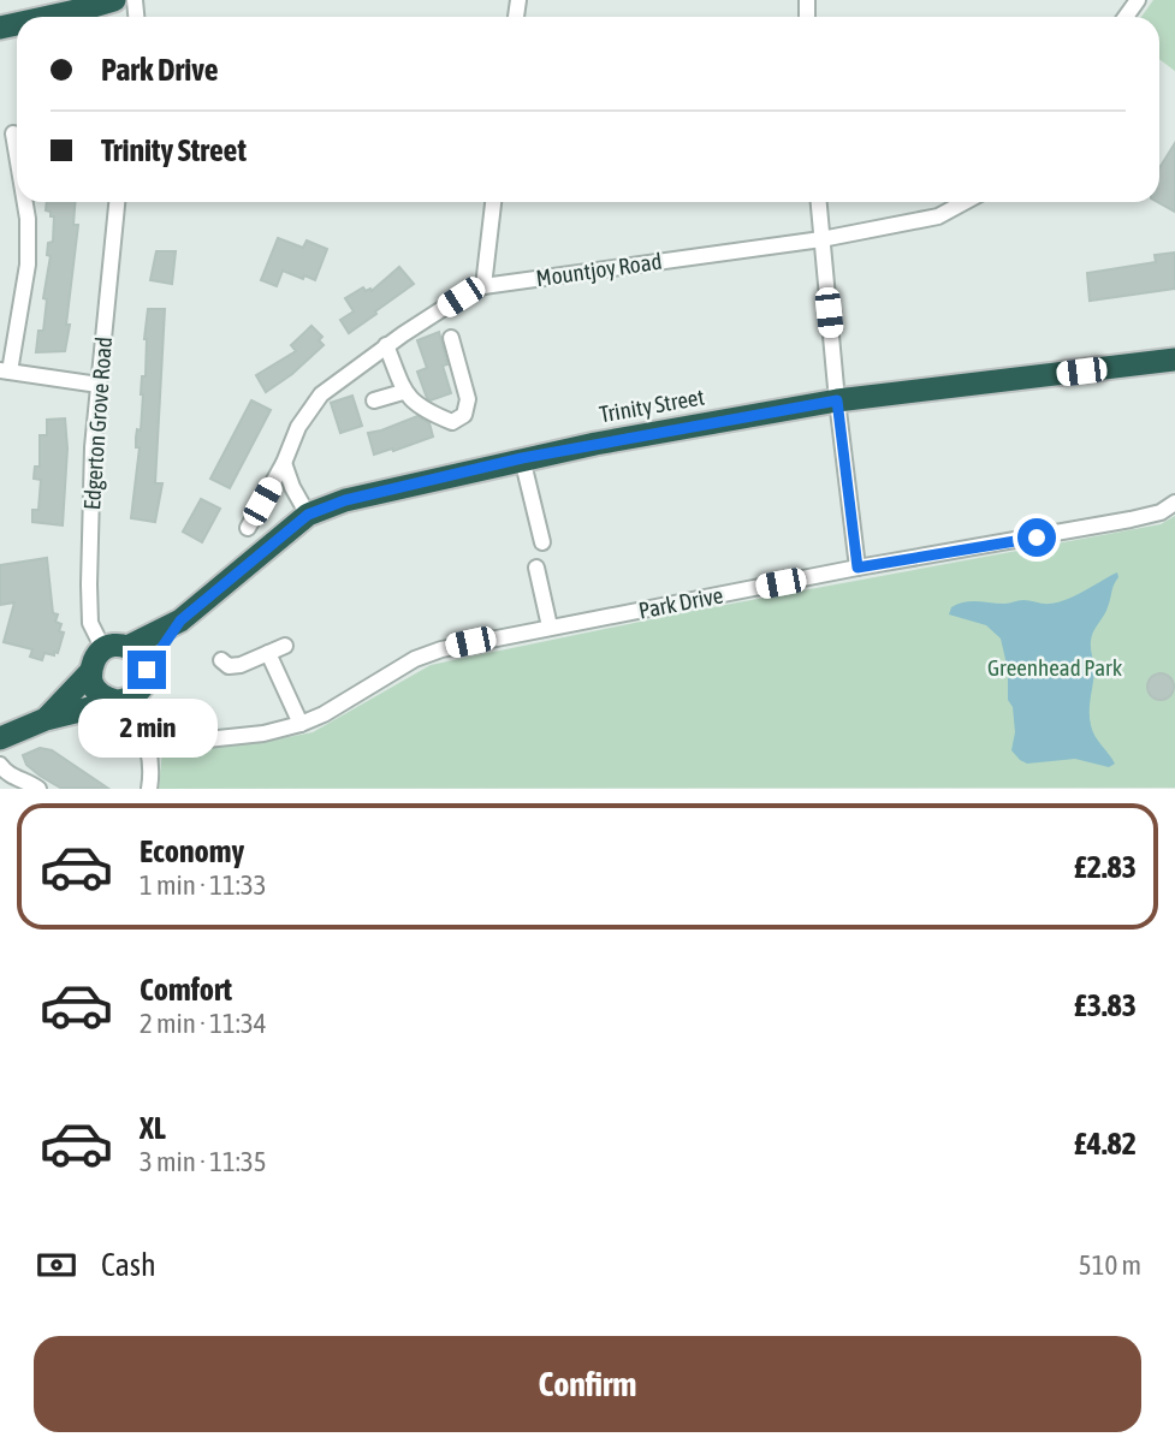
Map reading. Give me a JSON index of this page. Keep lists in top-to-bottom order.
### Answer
{
  "streets": {
    "highway": ["Trinity Street"],
    "street": ["Mountjoy Road", "Edgerton Grove Road", "Park Drive"]
  },
  "crossings": [
    ["Trinity Street", "Edgerton Grove Road"]
  ],
  "parks": ["Greenhead Park"],
  "page": {
    "banner": ["Park Drive", "Trinity Street"],
    "bubble": "2 min",
    "list": [
      {
        "name": "Economy",
        "note": "1 min · 11:33",
        "value": "£2.83"
      },
      {
        "name": "Comfort",
        "note": "2 min · 11:34",
        "value": "£3.83"
      },
      {
        "name": "XL",
        "note": "3 min · 11:35",
        "value": "£4.82"
      }
    ],
    "pay": ["Cash", "510 m"],
    "buttons": "Confirm"
  }
}
